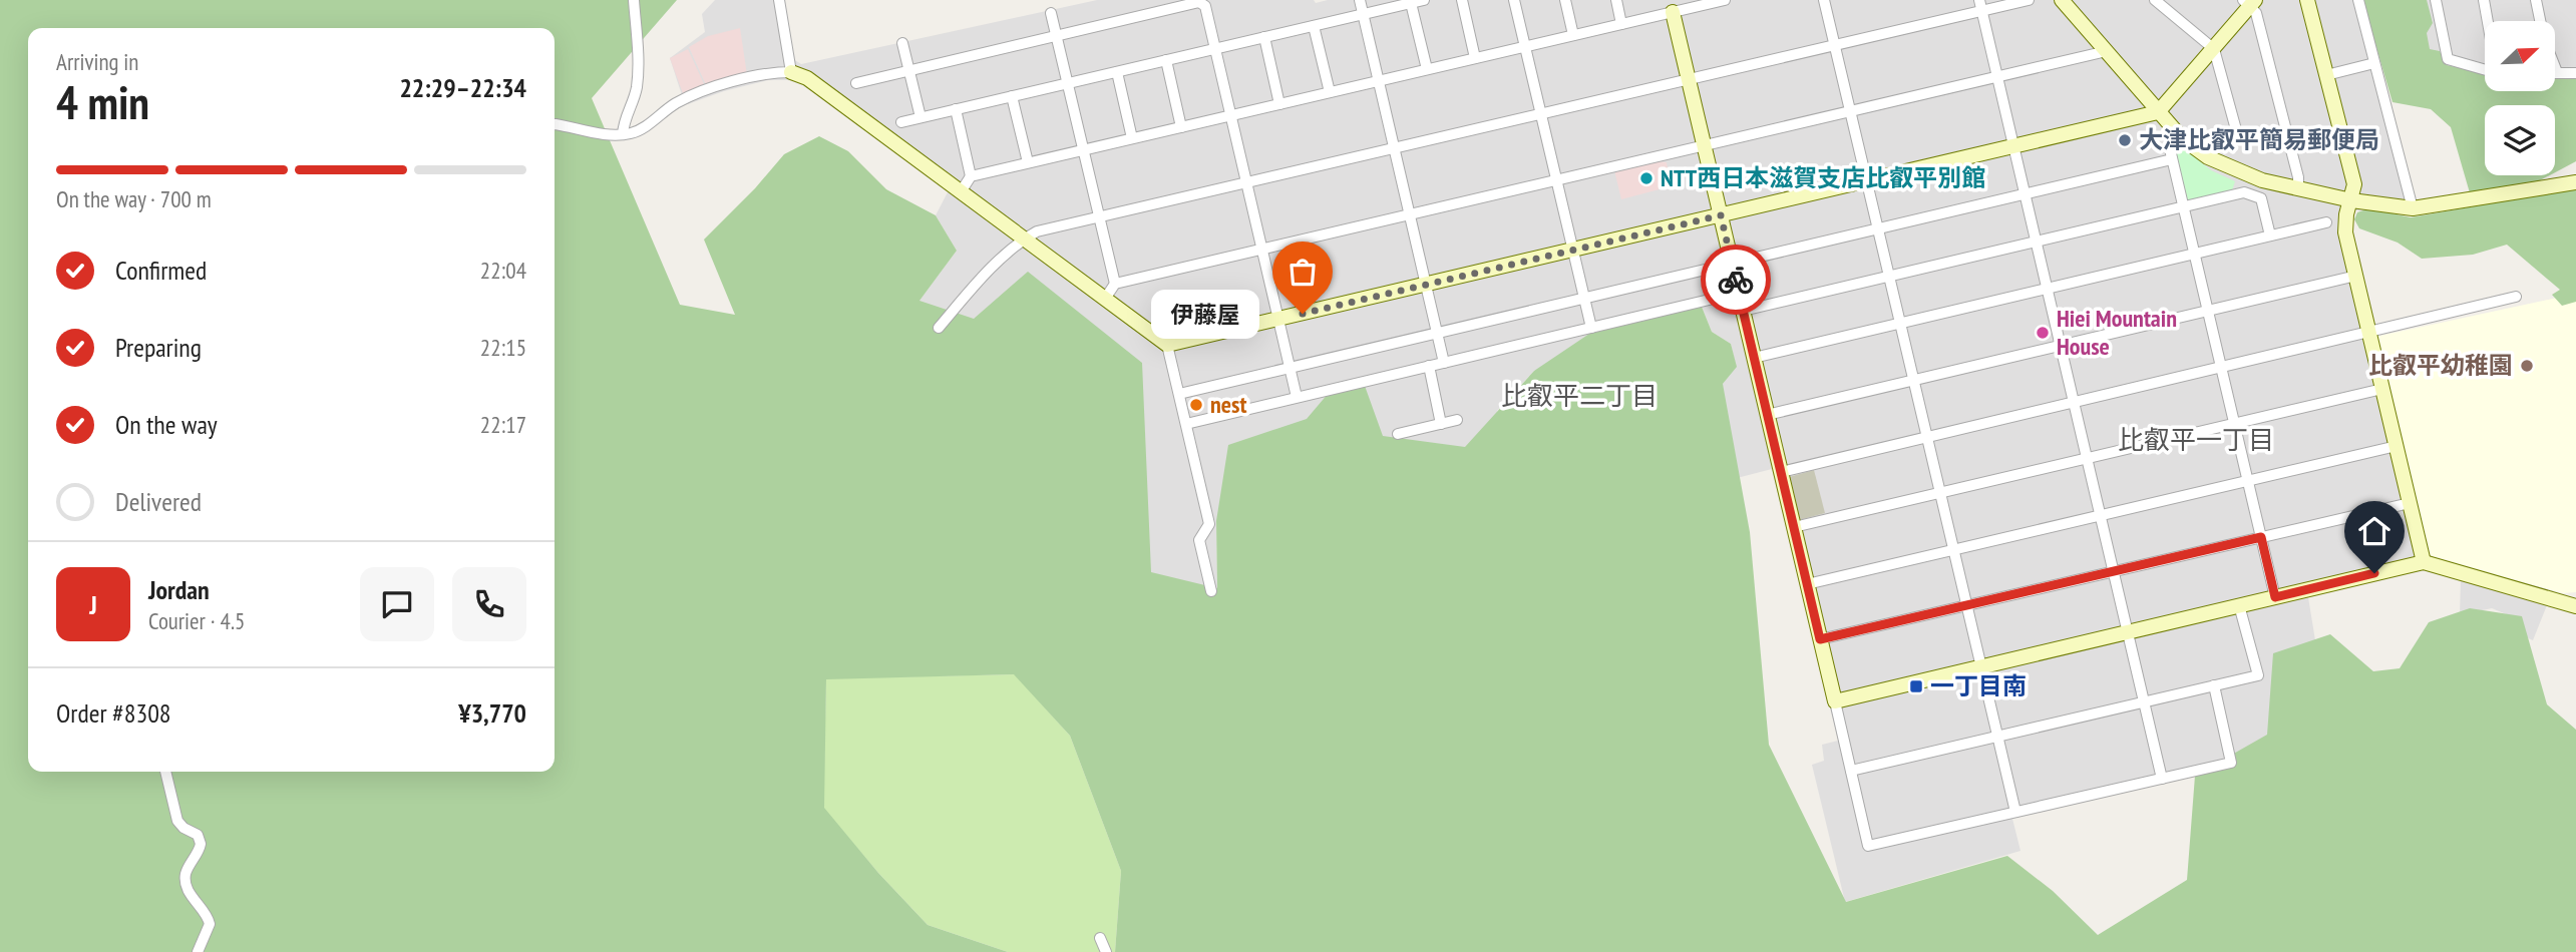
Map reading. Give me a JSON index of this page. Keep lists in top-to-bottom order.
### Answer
{
  "districts": ["比叡平二丁目", "比叡平一丁目"],
  "places": {
    "other": [
      "大津比叡平簡易郵便局",
      "NTT西日本滋賀支店比叡平別館",
      "伊藤屋",
      "Hiei Mountain House",
      "比叡平幼稚園",
      "nest"
    ],
    "transit": ["一丁目南"]
  },
  "north": "top right",
  "page": {
    "heading": ["4 min", "Arriving in", "22:29–22:34"],
    "panel": [
      "Jordan",
      "Courier · 4.5",
      "Order #8308",
      "¥3,770"
    ],
    "bar": "On the way · 700 m",
    "list": [
      ["Confirmed", "22:04"],
      ["Preparing", "22:15"],
      ["On the way", "22:17"],
      "Delivered"
    ],
    "bubble": "伊藤屋",
    "round": "J"
  }
}
